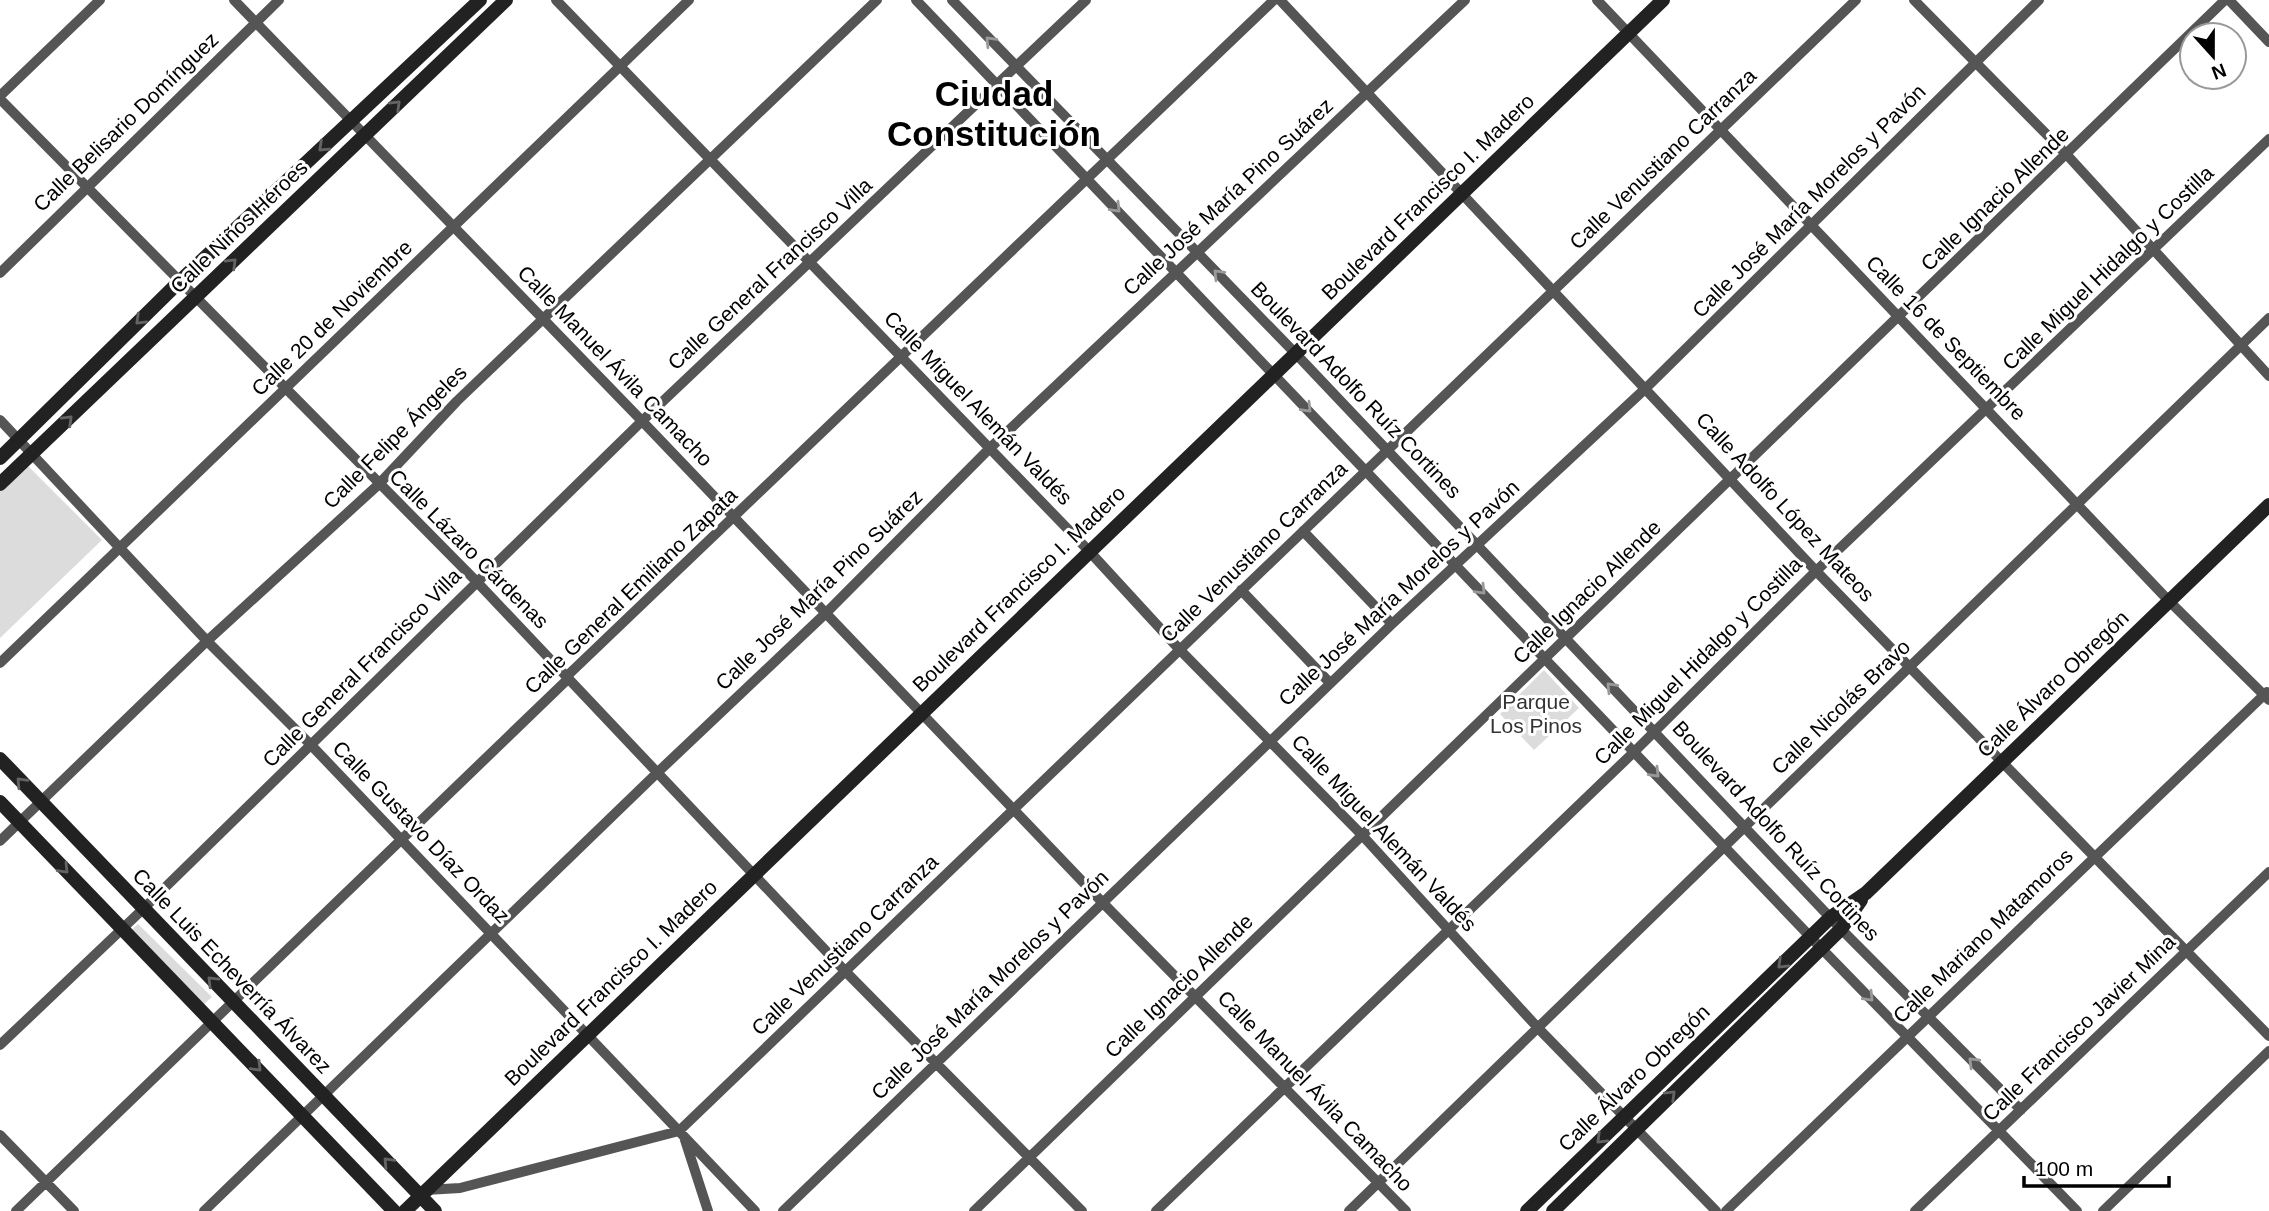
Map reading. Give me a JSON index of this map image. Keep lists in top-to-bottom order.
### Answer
{
  "streets": {
    "street": [
      "Calle Belisario Domínguez",
      "Calle Venustiano Carranza",
      "Calle José María Pino Suárez",
      "Boulevard Francisco I. Madero",
      "Calle Ignacio Allende",
      "Calle José María Morelos y Pavón",
      "Calle Niños Héroes",
      "Calle Miguel Hidalgo y Costilla",
      "Calle General Francisco Villa",
      "Calle 20 de Noviembre",
      "Calle 16 de Septiembre",
      "Calle Manuel Ávila Camacho",
      "Boulevard Adolfo Ruíz Cortines",
      "Calle Miguel Alemán Valdés",
      "Calle Felipe Ángeles",
      "Calle Adolfo López Mateos",
      "Calle Lázaro Cárdenas",
      "Calle General Emiliano Zapata",
      "Calle Álvaro Obregón",
      "Calle Nicolás Bravo",
      "Calle Gustavo Díaz Ordaz",
      "Calle Mariano Matamoros",
      "Calle Luis Echeverría Álvarez",
      "Calle Francisco Javier Mina"
    ]
  },
  "crossings": [
    ["Calle Belisario Domínguez", "Calle Manuel Ávila Camacho"],
    ["Calle Belisario Domínguez", "Calle Lázaro Cárdenas"],
    ["Calle Venustiano Carranza", "Calle 16 de Septiembre"],
    ["Calle Venustiano Carranza", "Calle Manuel Ávila Camacho"],
    ["Calle Venustiano Carranza", "Boulevard Adolfo Ruíz Cortines"],
    ["Calle Venustiano Carranza", "Calle Miguel Alemán Valdés"],
    ["Calle Venustiano Carranza", "Calle Adolfo López Mateos"],
    ["Calle Venustiano Carranza", "Calle Lázaro Cárdenas"],
    ["Calle Venustiano Carranza", "Calle Gustavo Díaz Ordaz"],
    ["Calle José María Pino Suárez", "Calle Manuel Ávila Camacho"],
    ["Calle José María Pino Suárez", "Boulevard Adolfo Ruíz Cortines"],
    ["Calle José María Pino Suárez", "Calle Miguel Alemán Valdés"],
    ["Calle José María Pino Suárez", "Calle Adolfo López Mateos"],
    ["Calle José María Pino Suárez", "Calle Lázaro Cárdenas"],
    ["Calle José María Pino Suárez", "Calle Gustavo Díaz Ordaz"],
    ["Calle José María Pino Suárez", "Calle Luis Echeverría Álvarez"],
    ["Boulevard Francisco I. Madero", "Calle 16 de Septiembre"],
    ["Boulevard Francisco I. Madero", "Calle Manuel Ávila Camacho"],
    ["Boulevard Francisco I. Madero", "Boulevard Adolfo Ruíz Cortines"],
    ["Boulevard Francisco I. Madero", "Calle Miguel Alemán Valdés"],
    ["Boulevard Francisco I. Madero", "Calle Adolfo López Mateos"],
    ["Boulevard Francisco I. Madero", "Calle Lázaro Cárdenas"],
    ["Boulevard Francisco I. Madero", "Calle Gustavo Díaz Ordaz"],
    ["Boulevard Francisco I. Madero", "Calle Luis Echeverría Álvarez"],
    ["Calle Ignacio Allende", "Calle 16 de Septiembre"],
    ["Calle Ignacio Allende", "Calle Manuel Ávila Camacho"],
    ["Calle Ignacio Allende", "Boulevard Adolfo Ruíz Cortines"],
    ["Calle Ignacio Allende", "Calle Miguel Alemán Valdés"],
    ["Calle Ignacio Allende", "Calle Adolfo López Mateos"],
    ["Calle Ignacio Allende", "Calle Lázaro Cárdenas"],
    ["Calle José María Morelos y Pavón", "Calle 16 de Septiembre"],
    ["Calle José María Morelos y Pavón", "Calle Manuel Ávila Camacho"],
    ["Calle José María Morelos y Pavón", "Boulevard Adolfo Ruíz Cortines"],
    ["Calle José María Morelos y Pavón", "Calle Miguel Alemán Valdés"],
    ["Calle José María Morelos y Pavón", "Calle Adolfo López Mateos"],
    ["Calle José María Morelos y Pavón", "Calle Lázaro Cárdenas"],
    ["Calle Niños Héroes", "Calle Manuel Ávila Camacho"],
    ["Calle Niños Héroes", "Calle Lázaro Cárdenas"],
    ["Calle Niños Héroes", "Calle Gustavo Díaz Ordaz"],
    ["Calle Miguel Hidalgo y Costilla", "Calle 16 de Septiembre"],
    ["Calle Miguel Hidalgo y Costilla", "Calle Manuel Ávila Camacho"],
    ["Calle Miguel Hidalgo y Costilla", "Boulevard Adolfo Ruíz Cortines"],
    ["Calle Miguel Hidalgo y Costilla", "Calle Miguel Alemán Valdés"],
    ["Calle Miguel Hidalgo y Costilla", "Calle Adolfo López Mateos"],
    ["Calle General Francisco Villa", "Calle Manuel Ávila Camacho"],
    ["Calle General Francisco Villa", "Boulevard Adolfo Ruíz Cortines"],
    ["Calle General Francisco Villa", "Calle Miguel Alemán Valdés"],
    ["Calle General Francisco Villa", "Calle Lázaro Cárdenas"],
    ["Calle General Francisco Villa", "Calle Gustavo Díaz Ordaz"],
    ["Calle General Francisco Villa", "Calle Luis Echeverría Álvarez"],
    ["Calle 20 de Noviembre", "Calle Manuel Ávila Camacho"],
    ["Calle 20 de Noviembre", "Calle Miguel Alemán Valdés"],
    ["Calle 20 de Noviembre", "Calle Lázaro Cárdenas"],
    ["Calle 20 de Noviembre", "Calle Gustavo Díaz Ordaz"],
    ["Calle 16 de Septiembre", "Calle Álvaro Obregón"],
    ["Calle 16 de Septiembre", "Calle Nicolás Bravo"],
    ["Calle 16 de Septiembre", "Calle Mariano Matamoros"],
    ["Calle Manuel Ávila Camacho", "Calle Felipe Ángeles"],
    ["Calle Manuel Ávila Camacho", "Calle General Emiliano Zapata"],
    ["Calle Manuel Ávila Camacho", "Calle Nicolás Bravo"],
    ["Boulevard Adolfo Ruíz Cortines", "Calle General Emiliano Zapata"],
    ["Boulevard Adolfo Ruíz Cortines", "Calle Álvaro Obregón"],
    ["Boulevard Adolfo Ruíz Cortines", "Calle Nicolás Bravo"],
    ["Boulevard Adolfo Ruíz Cortines", "Calle Mariano Matamoros"],
    ["Boulevard Adolfo Ruíz Cortines", "Calle Francisco Javier Mina"],
    ["Calle Miguel Alemán Valdés", "Calle Felipe Ángeles"],
    ["Calle Miguel Alemán Valdés", "Calle General Emiliano Zapata"],
    ["Calle Miguel Alemán Valdés", "Calle Álvaro Obregón"],
    ["Calle Miguel Alemán Valdés", "Calle Nicolás Bravo"],
    ["Calle Felipe Ángeles", "Calle Lázaro Cárdenas"],
    ["Calle Felipe Ángeles", "Calle Gustavo Díaz Ordaz"],
    ["Calle Felipe Ángeles", "Calle Luis Echeverría Álvarez"],
    ["Calle Adolfo López Mateos", "Calle Álvaro Obregón"],
    ["Calle Adolfo López Mateos", "Calle Nicolás Bravo"],
    ["Calle Adolfo López Mateos", "Calle Mariano Matamoros"],
    ["Calle Adolfo López Mateos", "Calle Francisco Javier Mina"],
    ["Calle Lázaro Cárdenas", "Calle General Emiliano Zapata"],
    ["Calle General Emiliano Zapata", "Calle Gustavo Díaz Ordaz"],
    ["Calle General Emiliano Zapata", "Calle Luis Echeverría Álvarez"]
  ],
  "districts": ["Ciudad Constitución"],
  "parks": ["Parque Los Pinos"],
  "scale_bar": "100 m",
  "north": "bottom"
}
